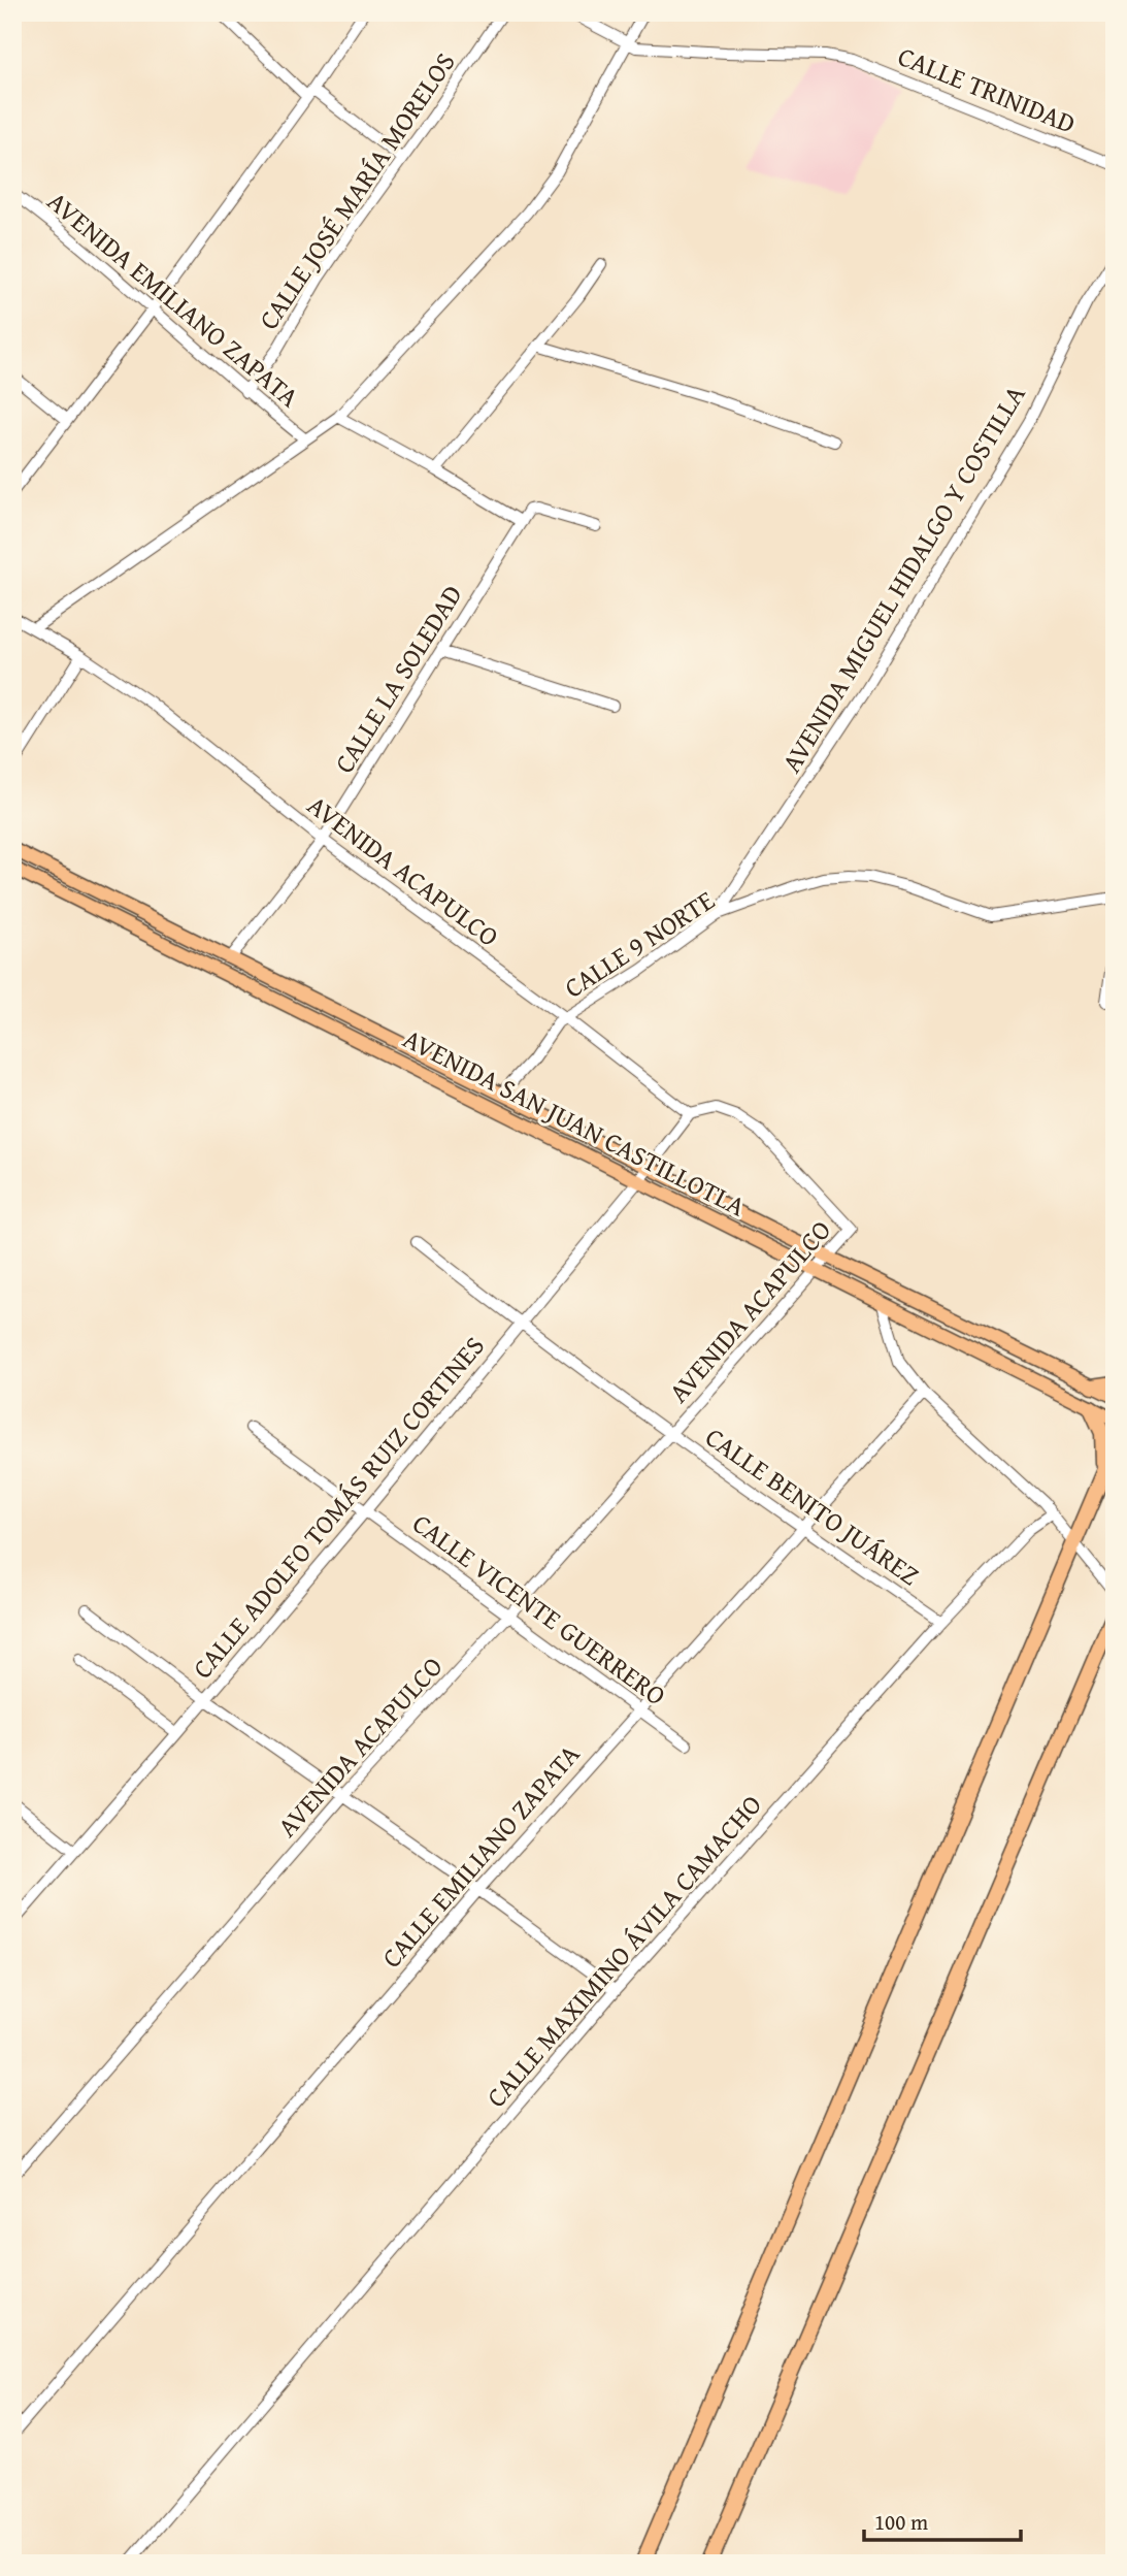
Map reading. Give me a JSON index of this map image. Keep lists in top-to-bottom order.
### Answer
{
  "streets": {
    "main road": ["AVENIDA SAN JUAN CASTILLOTLA"],
    "street": [
      "CALLE TRINIDAD",
      "CALLE JOSÉ MARÍA MORELOS",
      "AVENIDA EMILIANO ZAPATA",
      "AVENIDA MIGUEL HIDALGO Y COSTILLA",
      "CALLE LA SOLEDAD",
      "AVENIDA ACAPULCO",
      "CALLE 9 NORTE",
      "CALLE BENITO JUÁREZ",
      "CALLE ADOLFO TOMÁS RUIZ CORTINES",
      "CALLE VICENTE GUERRERO",
      "CALLE EMILIANO ZAPATA",
      "CALLE MAXIMINO ÁVILA CAMACHO"
    ]
  },
  "crossings": [
    ["CALLE JOSÉ MARÍA MORELOS", "AVENIDA EMILIANO ZAPATA"],
    ["AVENIDA MIGUEL HIDALGO Y COSTILLA", "CALLE 9 NORTE"],
    ["CALLE LA SOLEDAD", "AVENIDA ACAPULCO"],
    ["CALLE LA SOLEDAD", "AVENIDA SAN JUAN CASTILLOTLA"],
    ["AVENIDA ACAPULCO", "CALLE 9 NORTE"],
    ["AVENIDA ACAPULCO", "AVENIDA SAN JUAN CASTILLOTLA"],
    ["AVENIDA ACAPULCO", "CALLE BENITO JUÁREZ"],
    ["AVENIDA ACAPULCO", "CALLE ADOLFO TOMÁS RUIZ CORTINES"],
    ["AVENIDA ACAPULCO", "CALLE VICENTE GUERRERO"],
    ["CALLE 9 NORTE", "AVENIDA SAN JUAN CASTILLOTLA"],
    ["AVENIDA SAN JUAN CASTILLOTLA", "CALLE ADOLFO TOMÁS RUIZ CORTINES"],
    ["CALLE BENITO JUÁREZ", "CALLE ADOLFO TOMÁS RUIZ CORTINES"],
    ["CALLE BENITO JUÁREZ", "CALLE EMILIANO ZAPATA"],
    ["CALLE BENITO JUÁREZ", "CALLE MAXIMINO ÁVILA CAMACHO"],
    ["CALLE ADOLFO TOMÁS RUIZ CORTINES", "CALLE VICENTE GUERRERO"],
    ["CALLE VICENTE GUERRERO", "CALLE EMILIANO ZAPATA"]
  ],
  "scale_bar": "100 m"
}
